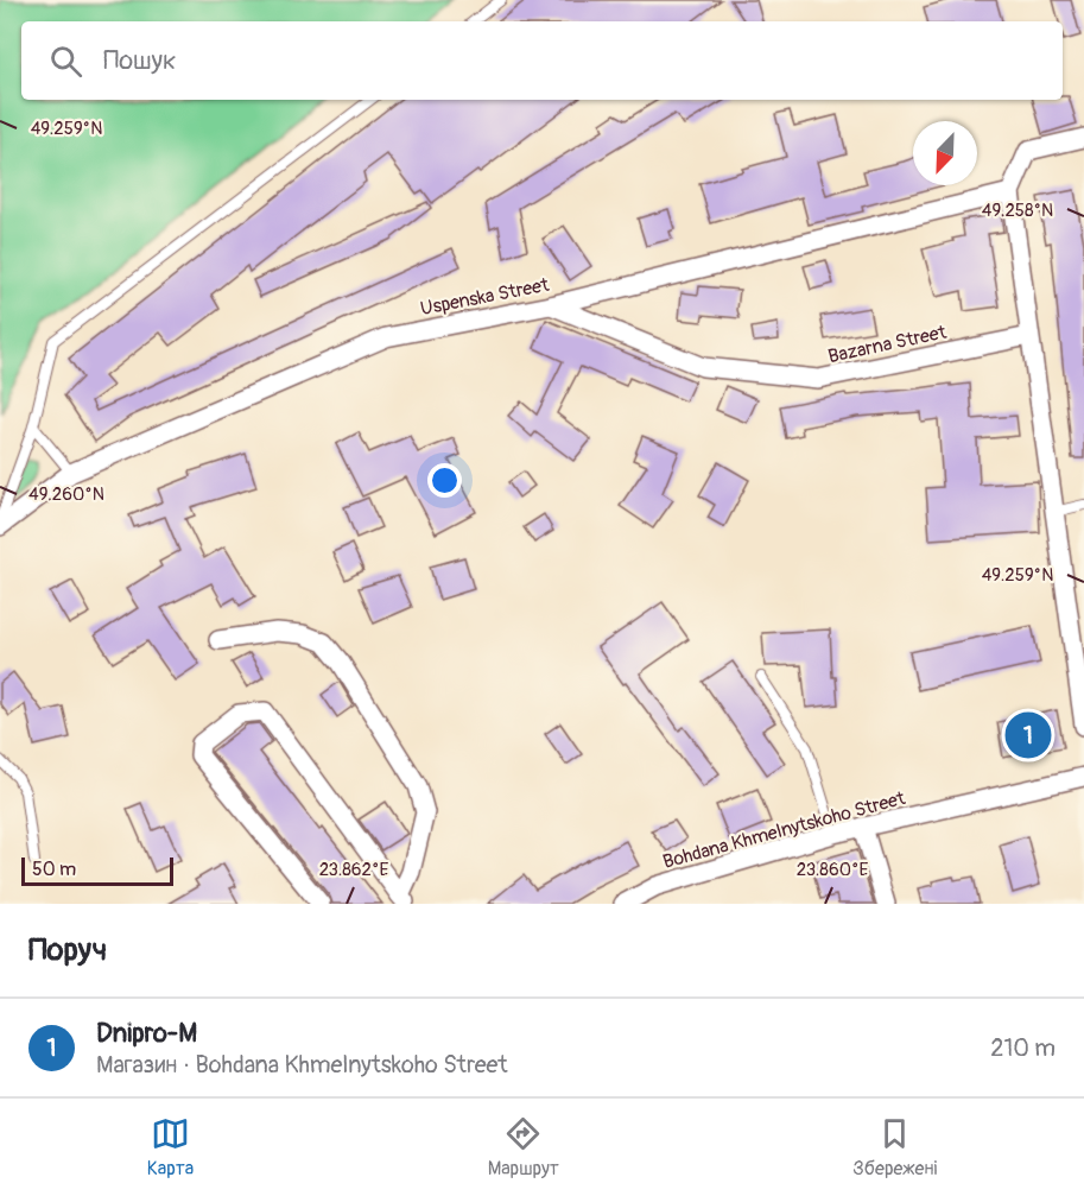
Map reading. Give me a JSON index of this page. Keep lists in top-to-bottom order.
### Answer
{
  "streets": {
    "street": ["Uspenska Street", "Bazarna Street", "Bohdana Khmelnytskoho Street"]
  },
  "crossings": [
    ["Uspenska Street", "Bazarna Street"]
  ],
  "scale_bar": "50 m",
  "north": "bottom left",
  "page": {
    "search": "Пошук",
    "pins": "1",
    "scale": "50 m",
    "heading": "Поруч",
    "list": [
      {
        "mark": "1",
        "name": "Dnipro-M",
        "note": "Магазин · Bohdana Khmelnytskoho Street",
        "value": "210 m"
      }
    ],
    "nav": ["Карта", "Маршрут", "Збережені"]
  },
  "coordinates": [
    "49.259°N",
    "49.258°N",
    "49.260°N",
    "23.862°E",
    "23.860°E"
  ]
}
